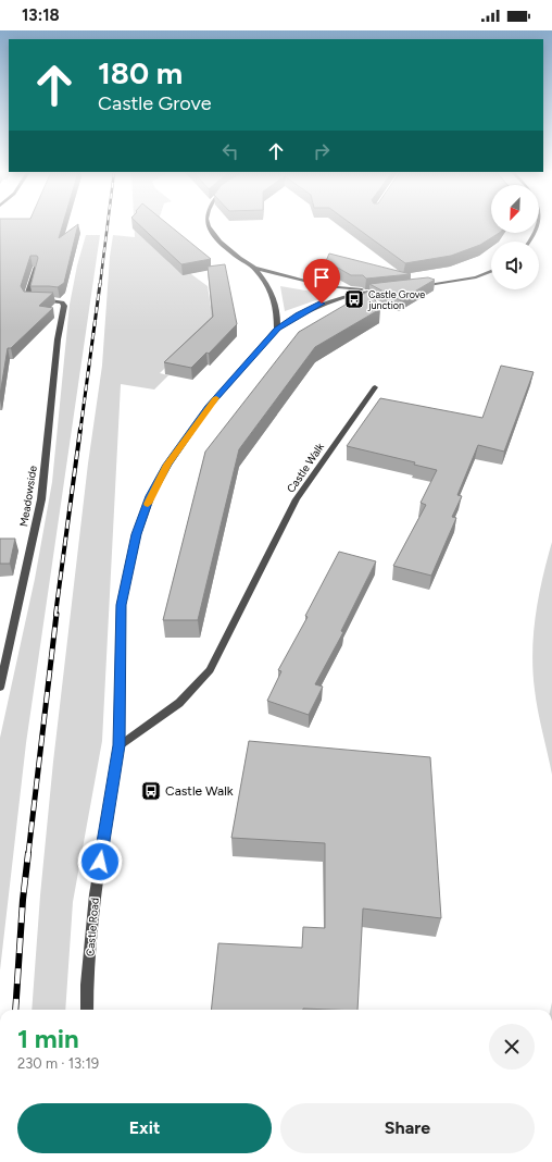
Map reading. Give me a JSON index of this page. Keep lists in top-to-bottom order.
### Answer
{
  "streets": {
    "street": ["Castle Walk", "Meadowside", "Castle Road"]
  },
  "crossings": [
    ["Castle Walk", "Castle Road"]
  ],
  "places": {
    "bus stop": ["Castle Grove junction", "Castle Walk"]
  },
  "north": "bottom left",
  "page": {
    "status": "13:18",
    "turn": ["180 m", "Castle Grove"],
    "heading": ["1 min", "230 m · 13:19"],
    "buttons": ["Exit", "Share"]
  }
}
